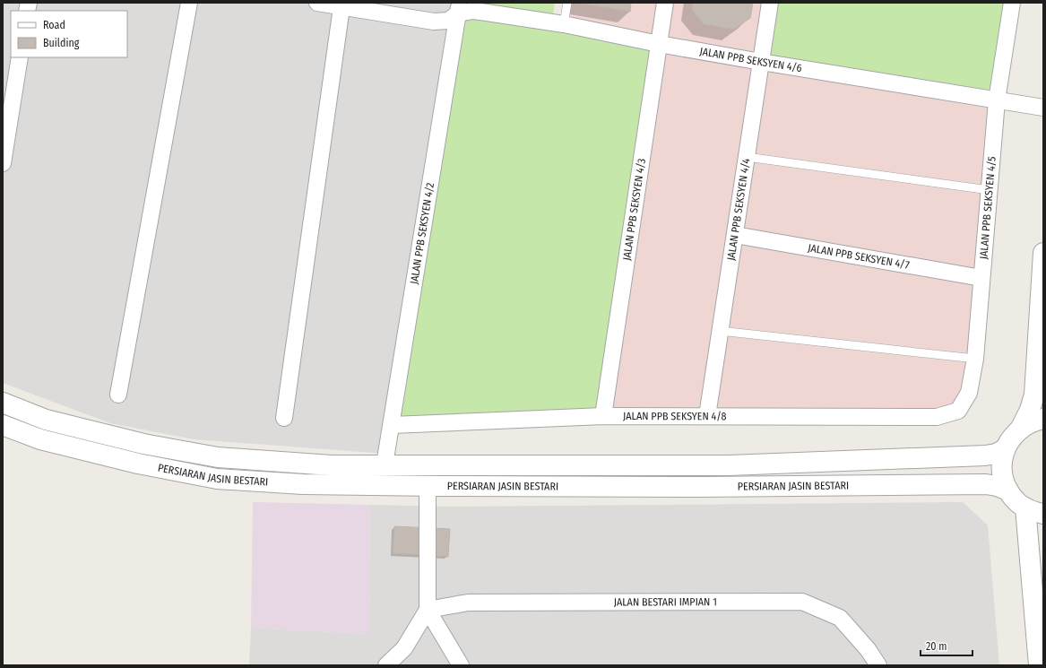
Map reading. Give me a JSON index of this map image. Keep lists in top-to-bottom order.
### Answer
{
  "streets": {
    "street": [
      "JALAN PPB SEKSYEN 4/6",
      "JALAN PPB SEKSYEN 4/5",
      "JALAN PPB SEKSYEN 4/3",
      "JALAN PPB SEKSYEN 4/4",
      "JALAN PPB SEKSYEN 4/2",
      "JALAN PPB SEKSYEN 4/7",
      "JALAN PPB SEKSYEN 4/8",
      "PERSIARAN JASIN BESTARI",
      "JALAN BESTARI IMPIAN 1"
    ]
  },
  "crossings": [
    ["JALAN PPB SEKSYEN 4/6", "JALAN PPB SEKSYEN 4/5"],
    ["JALAN PPB SEKSYEN 4/6", "JALAN PPB SEKSYEN 4/3"],
    ["JALAN PPB SEKSYEN 4/6", "JALAN PPB SEKSYEN 4/4"],
    ["JALAN PPB SEKSYEN 4/6", "JALAN PPB SEKSYEN 4/2"],
    ["JALAN PPB SEKSYEN 4/5", "JALAN PPB SEKSYEN 4/7"],
    ["JALAN PPB SEKSYEN 4/5", "JALAN PPB SEKSYEN 4/8"],
    ["JALAN PPB SEKSYEN 4/3", "JALAN PPB SEKSYEN 4/8"],
    ["JALAN PPB SEKSYEN 4/4", "JALAN PPB SEKSYEN 4/7"],
    ["JALAN PPB SEKSYEN 4/4", "JALAN PPB SEKSYEN 4/8"],
    ["JALAN PPB SEKSYEN 4/2", "JALAN PPB SEKSYEN 4/8"],
    ["JALAN PPB SEKSYEN 4/2", "PERSIARAN JASIN BESTARI"]
  ],
  "legend": ["Road", "Building"],
  "scale_bar": "20 m"
}
